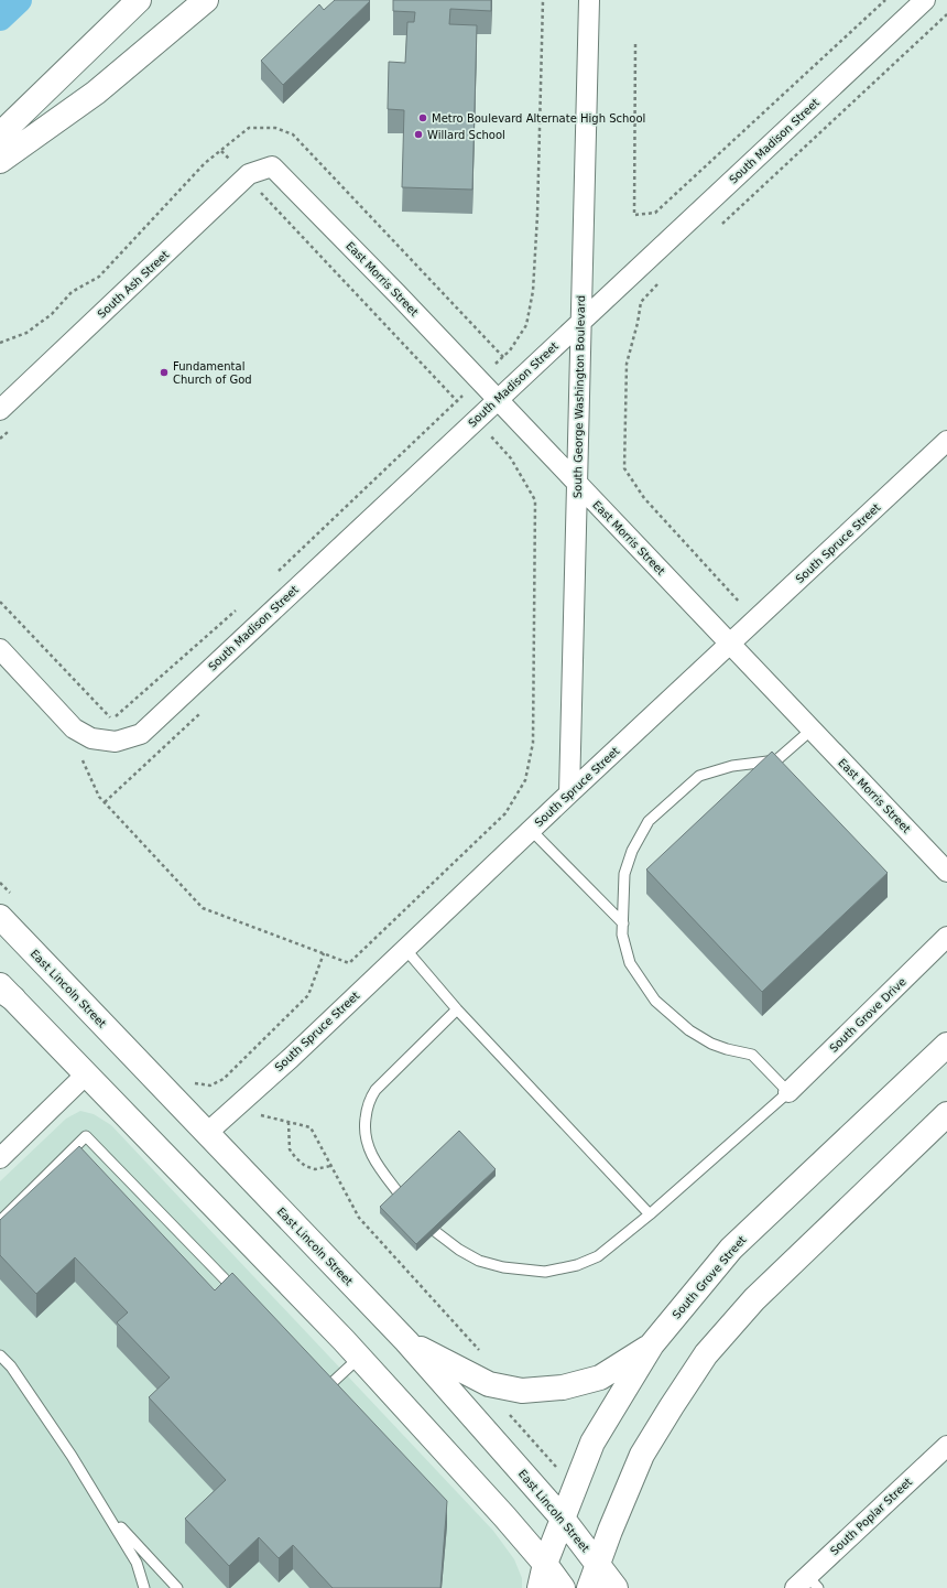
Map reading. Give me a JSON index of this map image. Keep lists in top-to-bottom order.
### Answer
{
  "streets": {
    "main road": ["East Lincoln Street", "South Grove Street"],
    "street": [
      "South Madison Street",
      "East Morris Street",
      "South Ash Street",
      "South George Washington Boulevard",
      "South Spruce Street",
      "South Grove Drive",
      "South Poplar Street"
    ]
  },
  "crossings": [
    ["South Madison Street", "East Morris Street"],
    ["South Madison Street", "South George Washington Boulevard"],
    ["East Morris Street", "South Ash Street"],
    ["East Morris Street", "South George Washington Boulevard"],
    ["East Morris Street", "South Spruce Street"],
    ["South George Washington Boulevard", "South Spruce Street"],
    ["South Spruce Street", "East Lincoln Street"],
    ["East Lincoln Street", "South Grove Street"]
  ],
  "places": ["Metro Boulevard Alternate High School", "Willard School", "Fundamental Church of God"]
}
